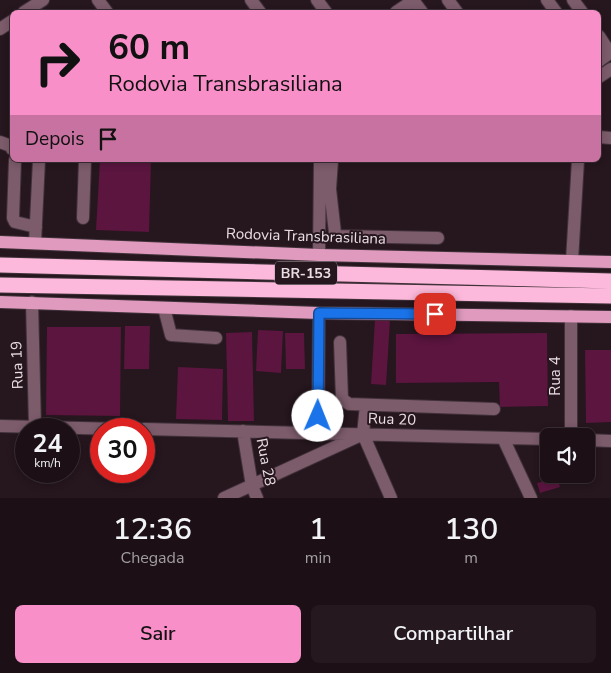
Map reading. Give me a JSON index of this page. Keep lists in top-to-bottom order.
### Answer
{
  "streets": {
    "highway": ["BR-153"],
    "main road": ["Rodovia Transbrasiliana"],
    "street": [
      "Rua 19",
      "Rua 4",
      "Rua 20",
      "Rua 28"
    ]
  },
  "crossings": [
    ["Rua 20", "Rua 28"]
  ],
  "page": {
    "turn": ["60 m", "Rodovia Transbrasiliana"],
    "then": "Depois",
    "speed": "24 km/h",
    "limit": "30",
    "eta": [
      "12:36",
      "Chegada",
      "1",
      "min",
      "130",
      "m"
    ],
    "buttons": ["Sair", "Compartilhar"]
  }
}
